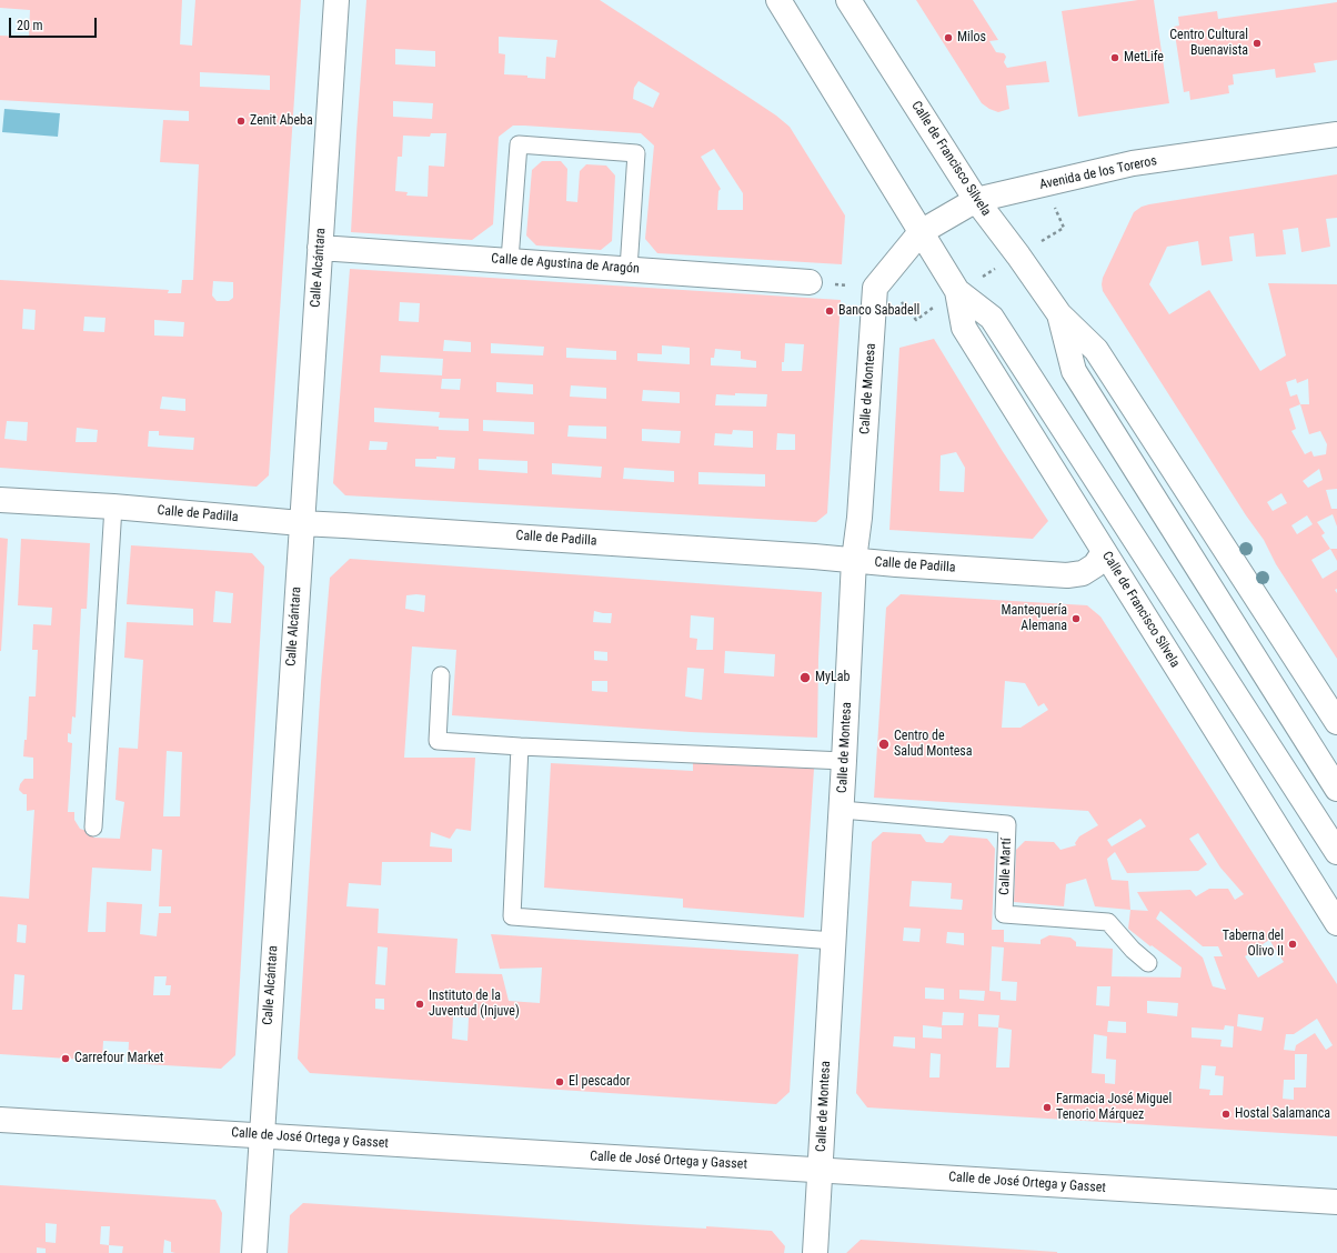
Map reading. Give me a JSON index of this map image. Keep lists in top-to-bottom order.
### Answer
{
  "streets": {
    "street": [
      "Calle de Francisco Silvela",
      "Avenida de los Toreros",
      "Calle de Agustina de Aragón",
      "Calle Alcántara",
      "Calle de Montesa",
      "Calle de Padilla",
      "Calle de José Ortega y Gasset"
    ],
    "lane": ["Calle Martí"]
  },
  "crossings": [
    ["Calle de Francisco Silvela", "Avenida de los Toreros"],
    ["Calle de Francisco Silvela", "Calle de Padilla"],
    ["Calle de Agustina de Aragón", "Calle Alcántara"],
    ["Calle Alcántara", "Calle de Padilla"],
    ["Calle Alcántara", "Calle de José Ortega y Gasset"],
    ["Calle de Montesa", "Calle de Padilla"],
    ["Calle de Montesa", "Calle Martí"],
    ["Calle de Montesa", "Calle de José Ortega y Gasset"]
  ],
  "places": [
    "Milos",
    "Centro Cultural Buenavista",
    "MetLife",
    "Zenit Abeba",
    "Banco Sabadell",
    "Mantequería Alemana",
    "MyLab",
    "Centro de Salud Montesa",
    "Taberna del Olivo II",
    "Instituto de la Juventud (Injuve)",
    "Carrefour Market",
    "El pescador",
    "Farmacia José Miguel Tenorio Márquez",
    "Hostal Salamanca"
  ],
  "scale_bar": "20 m"
}
